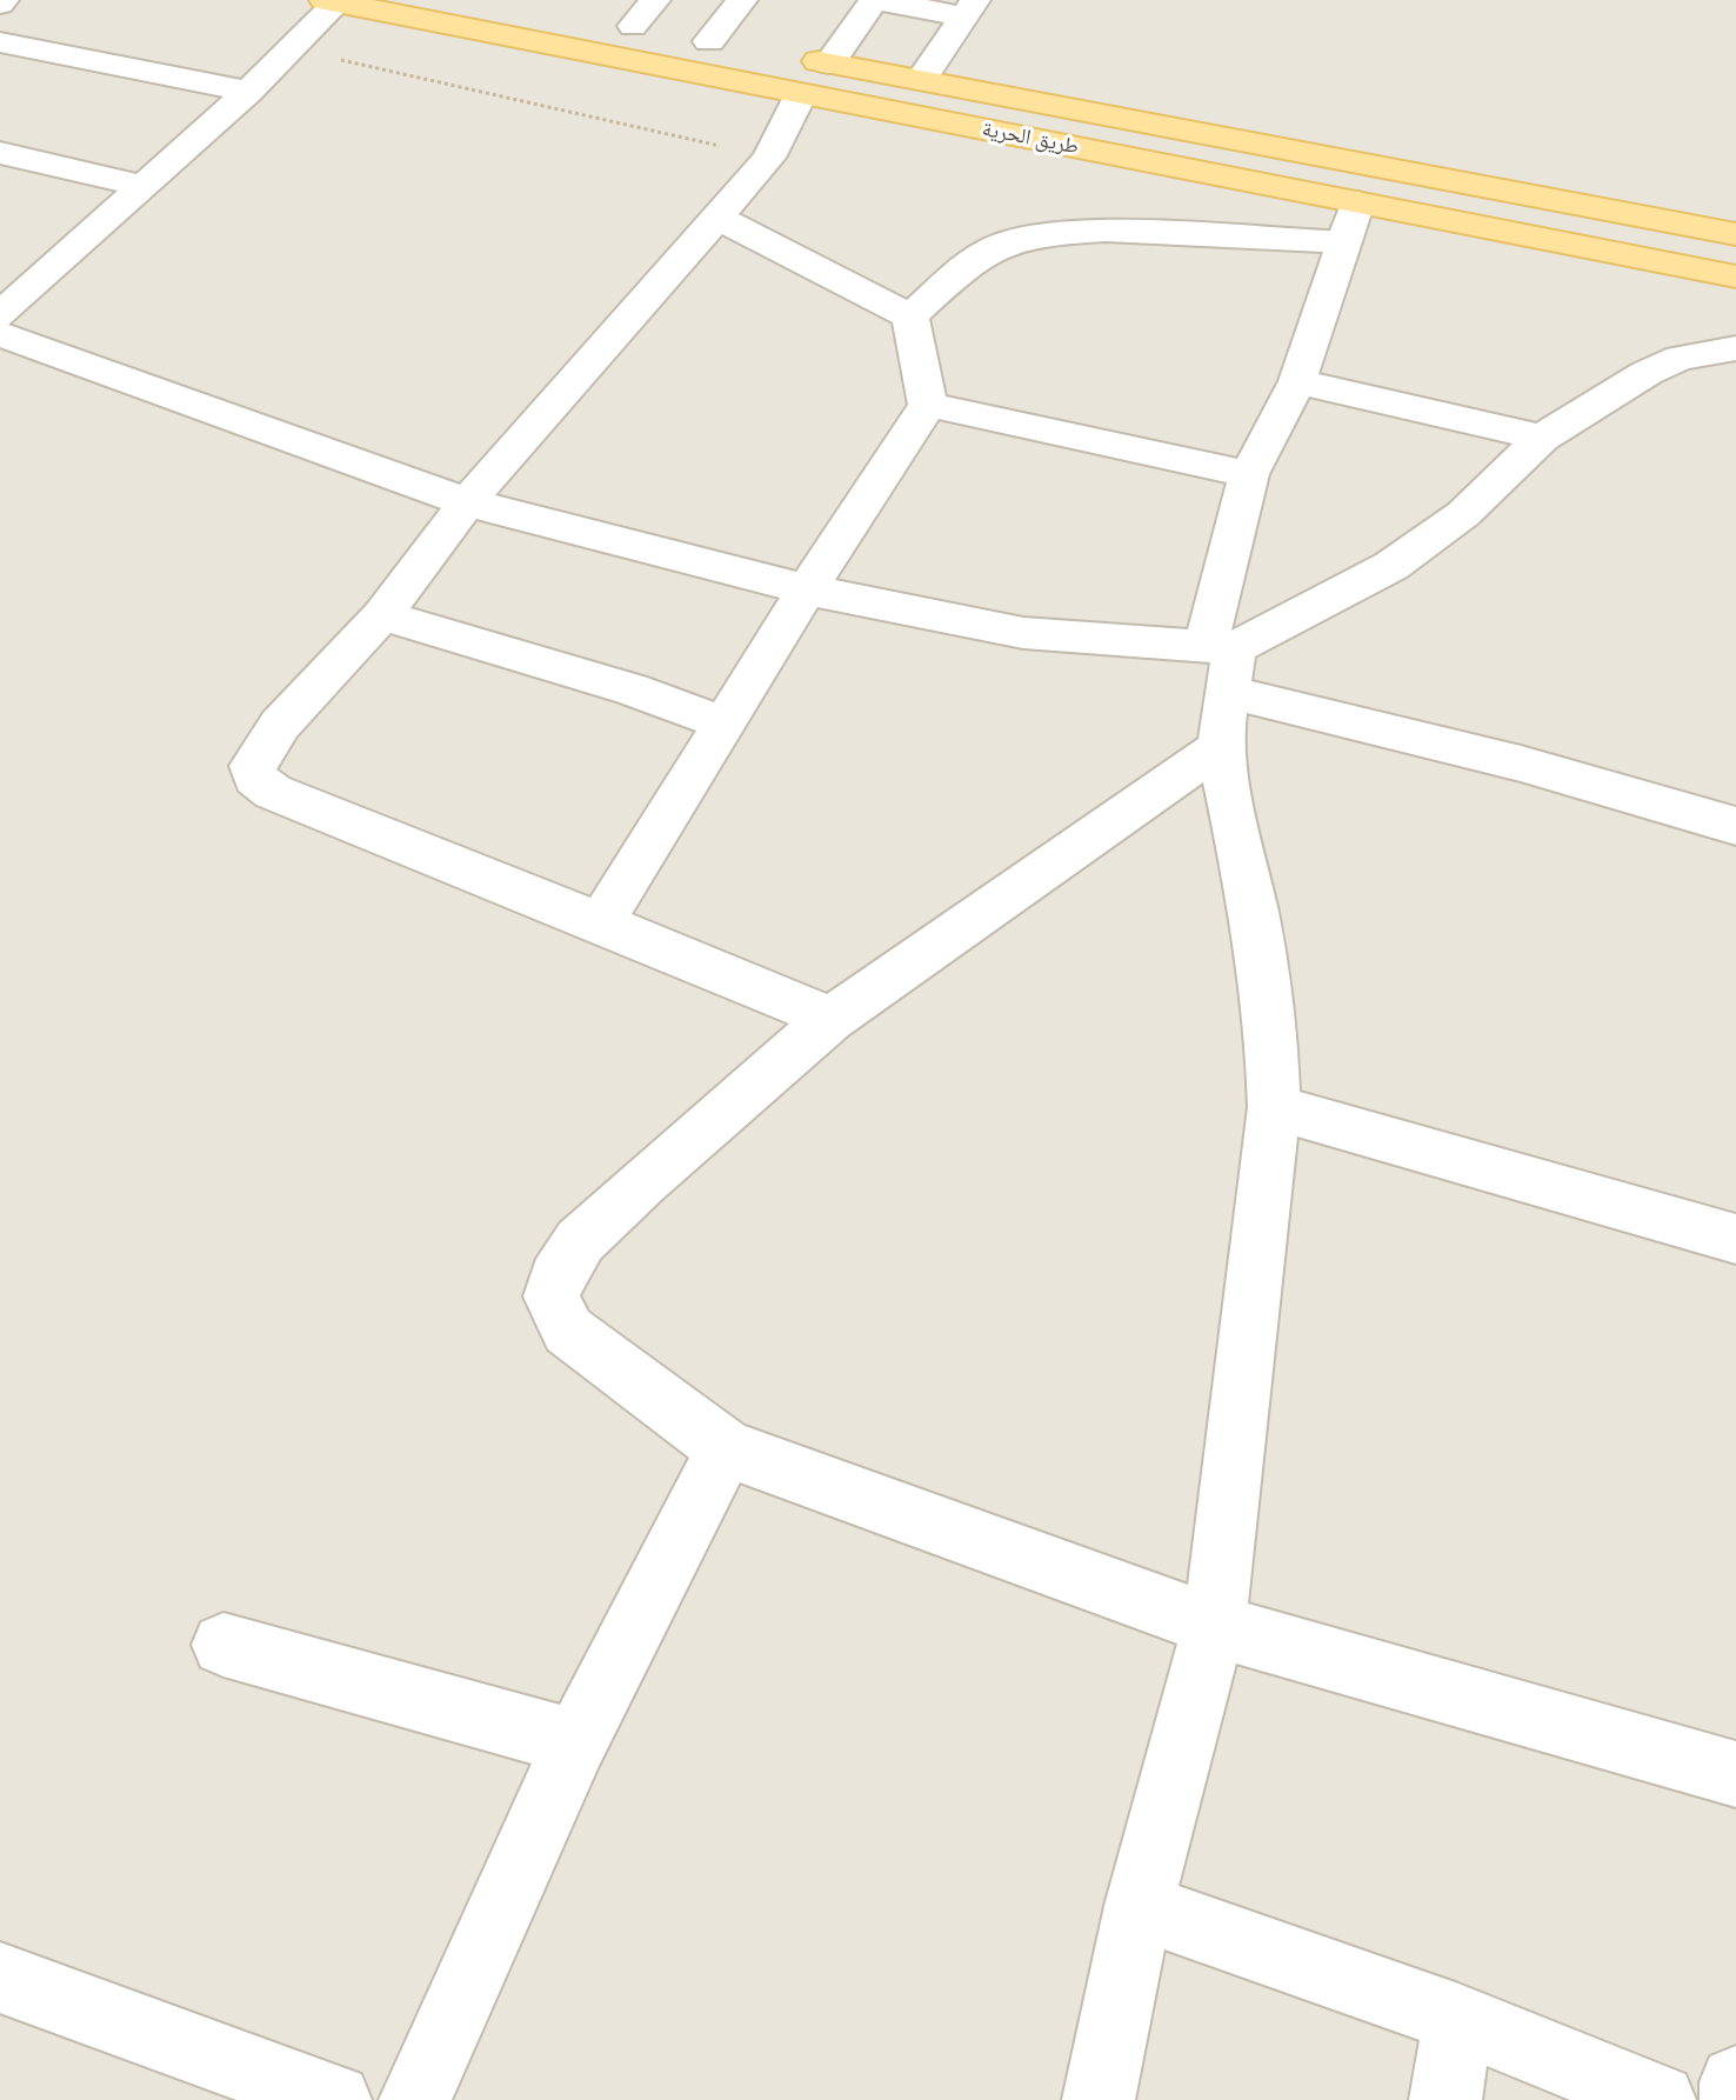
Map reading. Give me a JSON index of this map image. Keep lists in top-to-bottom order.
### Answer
{
  "streets": {
    "main road": ["طريق الحرية"]
  }
}
